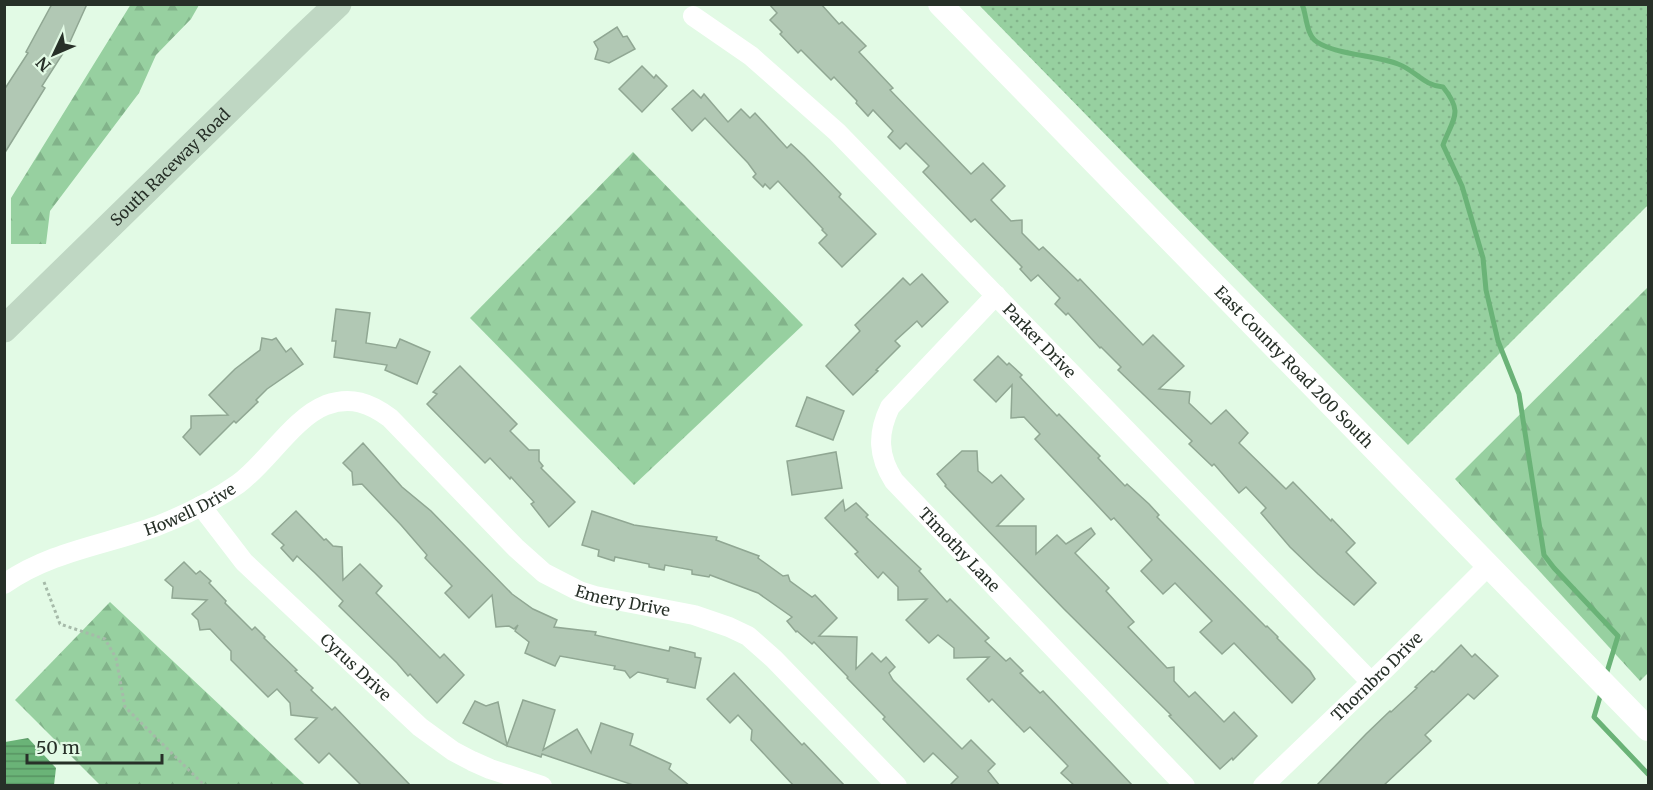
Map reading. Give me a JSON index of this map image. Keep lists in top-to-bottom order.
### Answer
{
  "streets": {
    "main road": ["South Raceway Road"],
    "street": [
      "Parker Drive",
      "East County Road 200 South",
      "Howell Drive",
      "Timothy Lane",
      "Emery Drive",
      "Cyrus Drive",
      "Thornbro Drive"
    ]
  },
  "crossings": [
    ["Parker Drive", "Timothy Lane"],
    ["Parker Drive", "Thornbro Drive"],
    ["East County Road 200 South", "Thornbro Drive"],
    ["Howell Drive", "Emery Drive"],
    ["Howell Drive", "Cyrus Drive"]
  ],
  "scale_bar": "50 m",
  "north": "bottom left"
}
